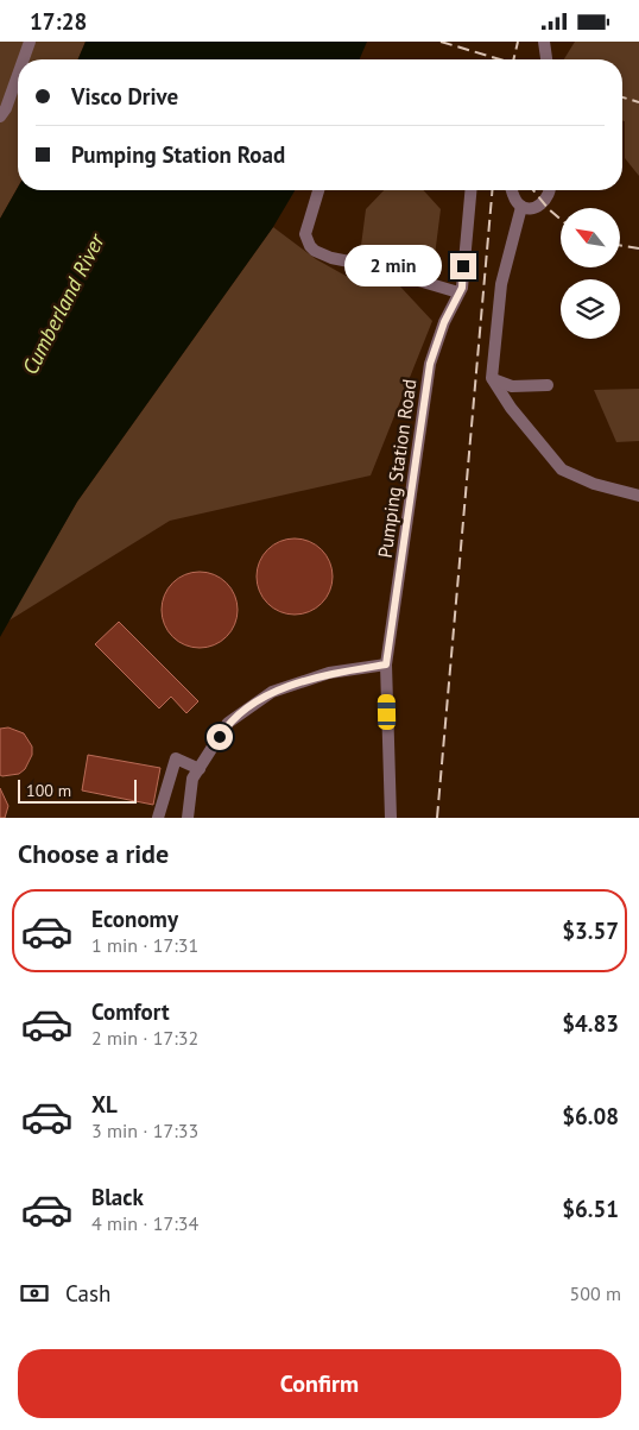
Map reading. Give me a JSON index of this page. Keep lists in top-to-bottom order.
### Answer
{
  "streets": {
    "street": ["Pumping Station Road"]
  },
  "water": ["Cumberland River"],
  "scale_bar": "100 m",
  "north": "top left",
  "page": {
    "status": "17:28",
    "banner": ["Visco Drive", "Pumping Station Road"],
    "bubble": "2 min",
    "scale": "100 m",
    "heading": "Choose a ride",
    "list": [
      {
        "name": "Economy",
        "note": "1 min · 17:31",
        "value": "$3.57"
      },
      {
        "name": "Comfort",
        "note": "2 min · 17:32",
        "value": "$4.83"
      },
      {
        "name": "XL",
        "note": "3 min · 17:33",
        "value": "$6.08"
      },
      {
        "name": "Black",
        "note": "4 min · 17:34",
        "value": "$6.51"
      }
    ],
    "pay": ["Cash", "500 m"],
    "buttons": "Confirm"
  }
}
